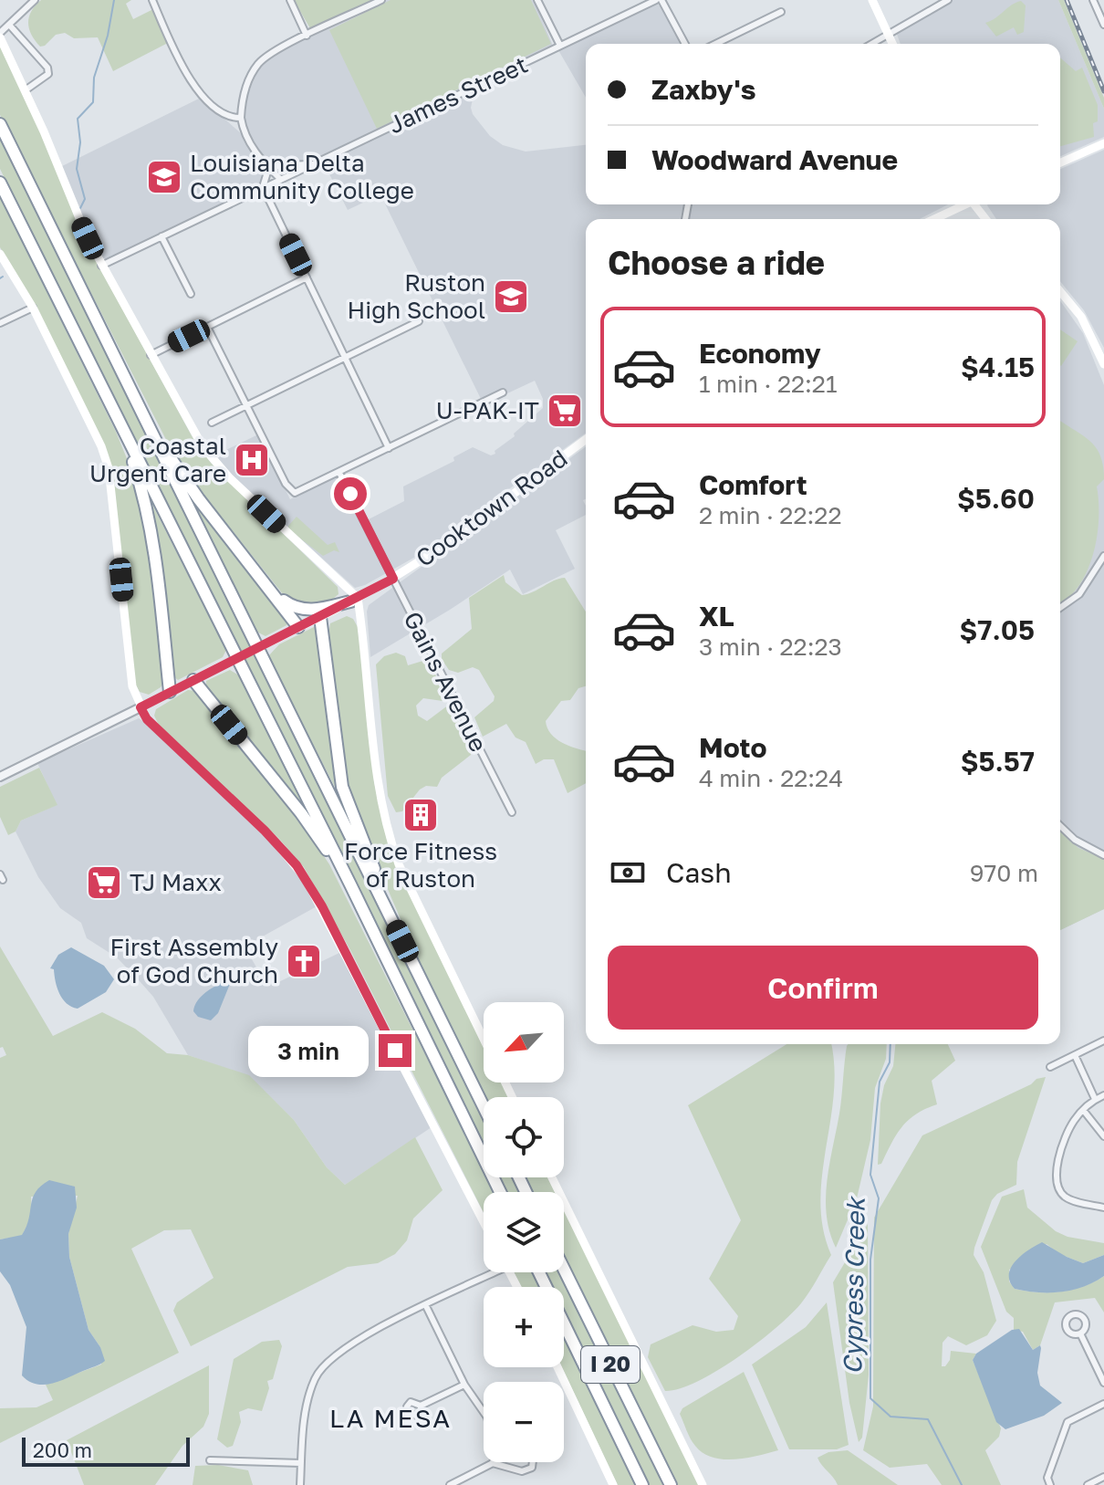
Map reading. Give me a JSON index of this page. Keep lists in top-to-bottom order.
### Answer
{
  "streets": {
    "highway": ["I 20"],
    "main road": ["Cooktown Road"],
    "street": ["James Street", "Gains Avenue"]
  },
  "crossings": [
    ["Cooktown Road", "Gains Avenue"]
  ],
  "districts": ["LA MESA"],
  "water": ["Cypress Creek"],
  "places": {
    "school or university": ["Louisiana Delta Community College", "Ruston High School"],
    "supermarket": ["U-PAK-IT", "TJ Maxx"],
    "hospital": ["Coastal Urgent Care"],
    "building": ["Force Fitness of Ruston"],
    "church": ["First Assembly of God Church"]
  },
  "scale_bar": "200 m",
  "north": "bottom left",
  "page": {
    "banner": ["Zaxby's", "Woodward Avenue"],
    "heading": "Choose a ride",
    "list": [
      {
        "name": "Economy",
        "note": "1 min · 22:21",
        "value": "$4.15"
      },
      {
        "name": "Comfort",
        "note": "2 min · 22:22",
        "value": "$5.60"
      },
      {
        "name": "XL",
        "note": "3 min · 22:23",
        "value": "$7.05"
      },
      {
        "name": "Moto",
        "note": "4 min · 22:24",
        "value": "$5.57"
      }
    ],
    "pay": ["Cash", "970 m"],
    "buttons": "Confirm",
    "map_buttons": ["+", "−"],
    "bubble": "3 min",
    "scale": "200 m"
  }
}
